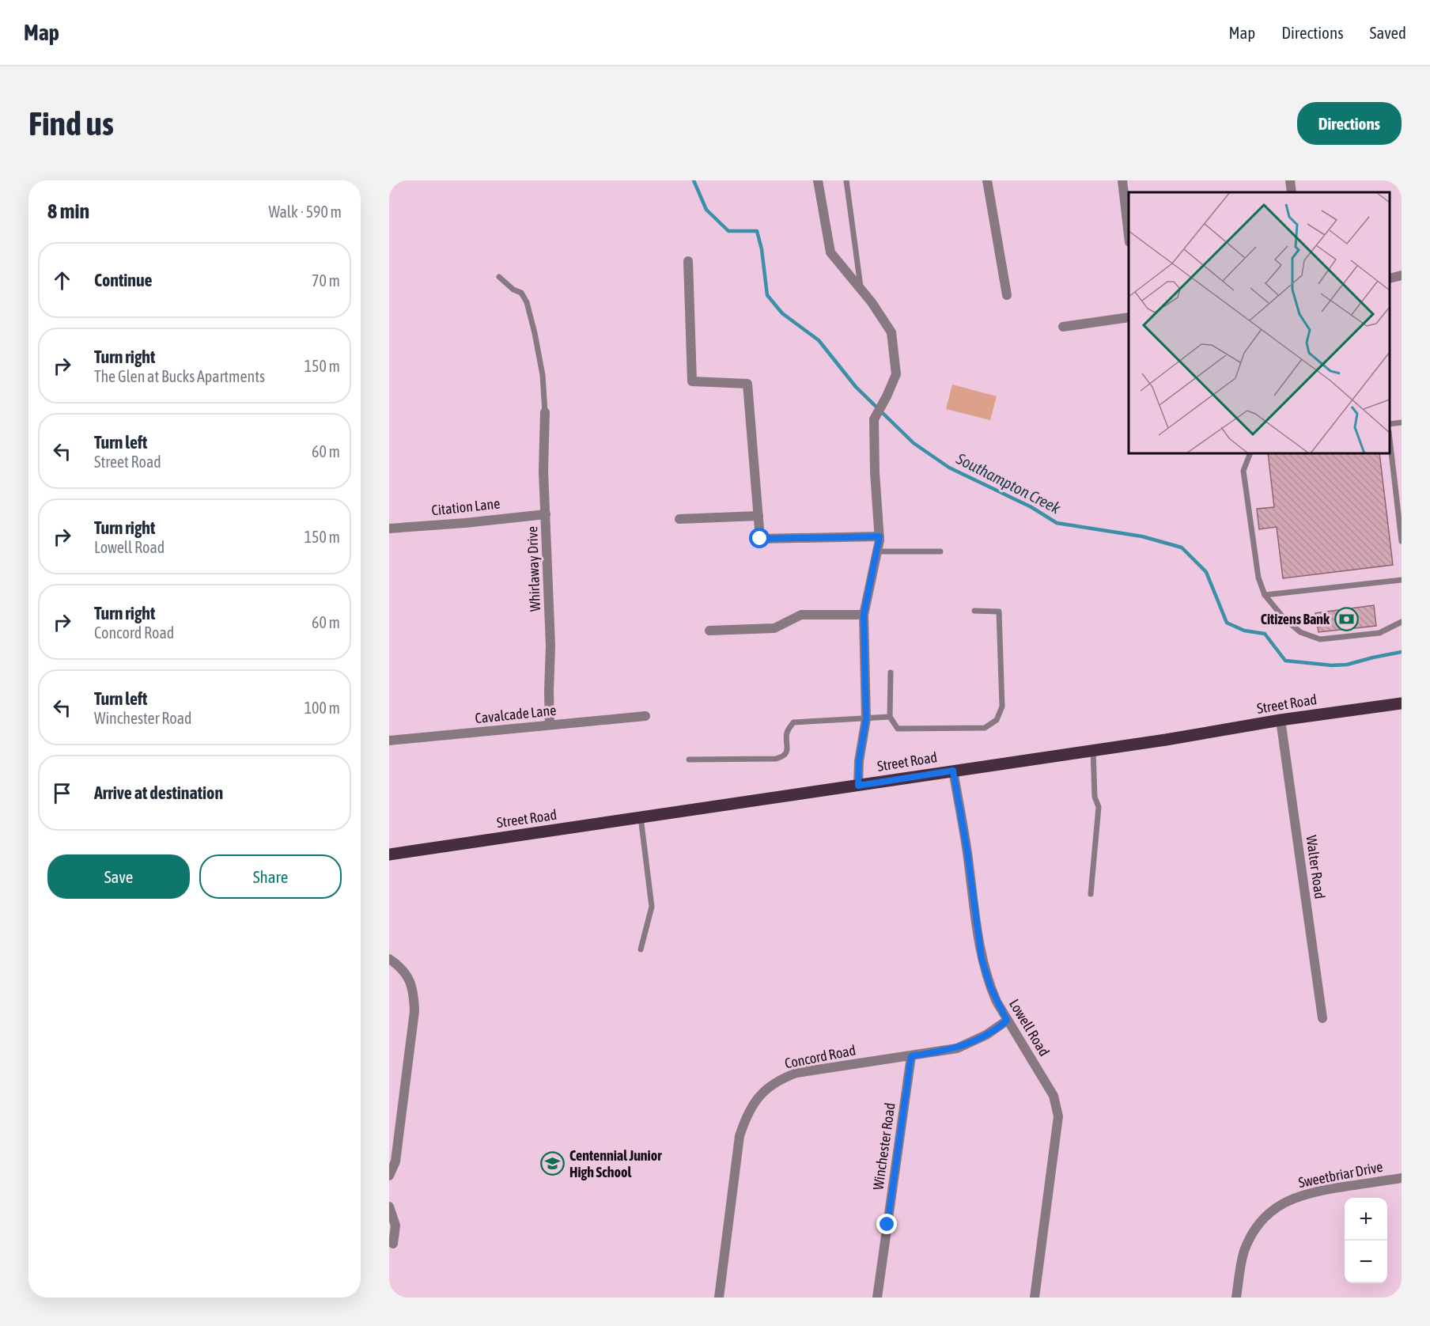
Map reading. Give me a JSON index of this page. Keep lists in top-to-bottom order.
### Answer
{
  "streets": {
    "main road": ["Street Road"],
    "street": [
      "Citation Lane",
      "Whirlaway Drive",
      "Cavalcade Lane",
      "Walter Road",
      "Lowell Road",
      "Concord Road",
      "Winchester Road",
      "Sweetbriar Drive"
    ]
  },
  "crossings": [
    ["Citation Lane", "Whirlaway Drive"],
    ["Whirlaway Drive", "Cavalcade Lane"],
    ["Street Road", "Walter Road"],
    ["Street Road", "Lowell Road"],
    ["Lowell Road", "Concord Road"],
    ["Concord Road", "Winchester Road"]
  ],
  "water": ["Southampton Creek"],
  "places": {
    "bank": ["Citizens Bank"],
    "school or university": ["Centennial Junior High School"]
  },
  "page": {
    "header": "Map",
    "nav": ["Map", "Directions", "Saved"],
    "buttons": [
      "Directions",
      ["Save", "Share"]
    ],
    "title": "Find us",
    "heading": ["8 min", "Walk · 590 m"],
    "list": [
      ["Continue", "70 m"],
      ["Turn right", "The Glen at Bucks Apartments", "150 m"],
      ["Turn left", "Street Road", "60 m"],
      ["Turn right", "Lowell Road", "150 m"],
      ["Turn right", "Concord Road", "60 m"],
      ["Turn left", "Winchester Road", "100 m"],
      "Arrive at destination"
    ],
    "map_buttons": ["+", "−"]
  }
}
